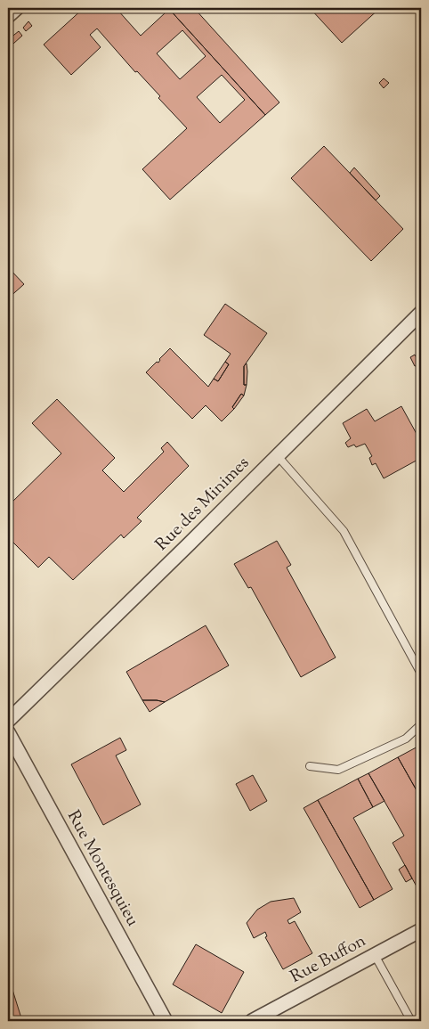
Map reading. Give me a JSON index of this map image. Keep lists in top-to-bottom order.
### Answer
{
  "streets": {
    "street": ["Rue des Minimes", "Rue Montesquieu", "Rue Buffon"]
  }
}
